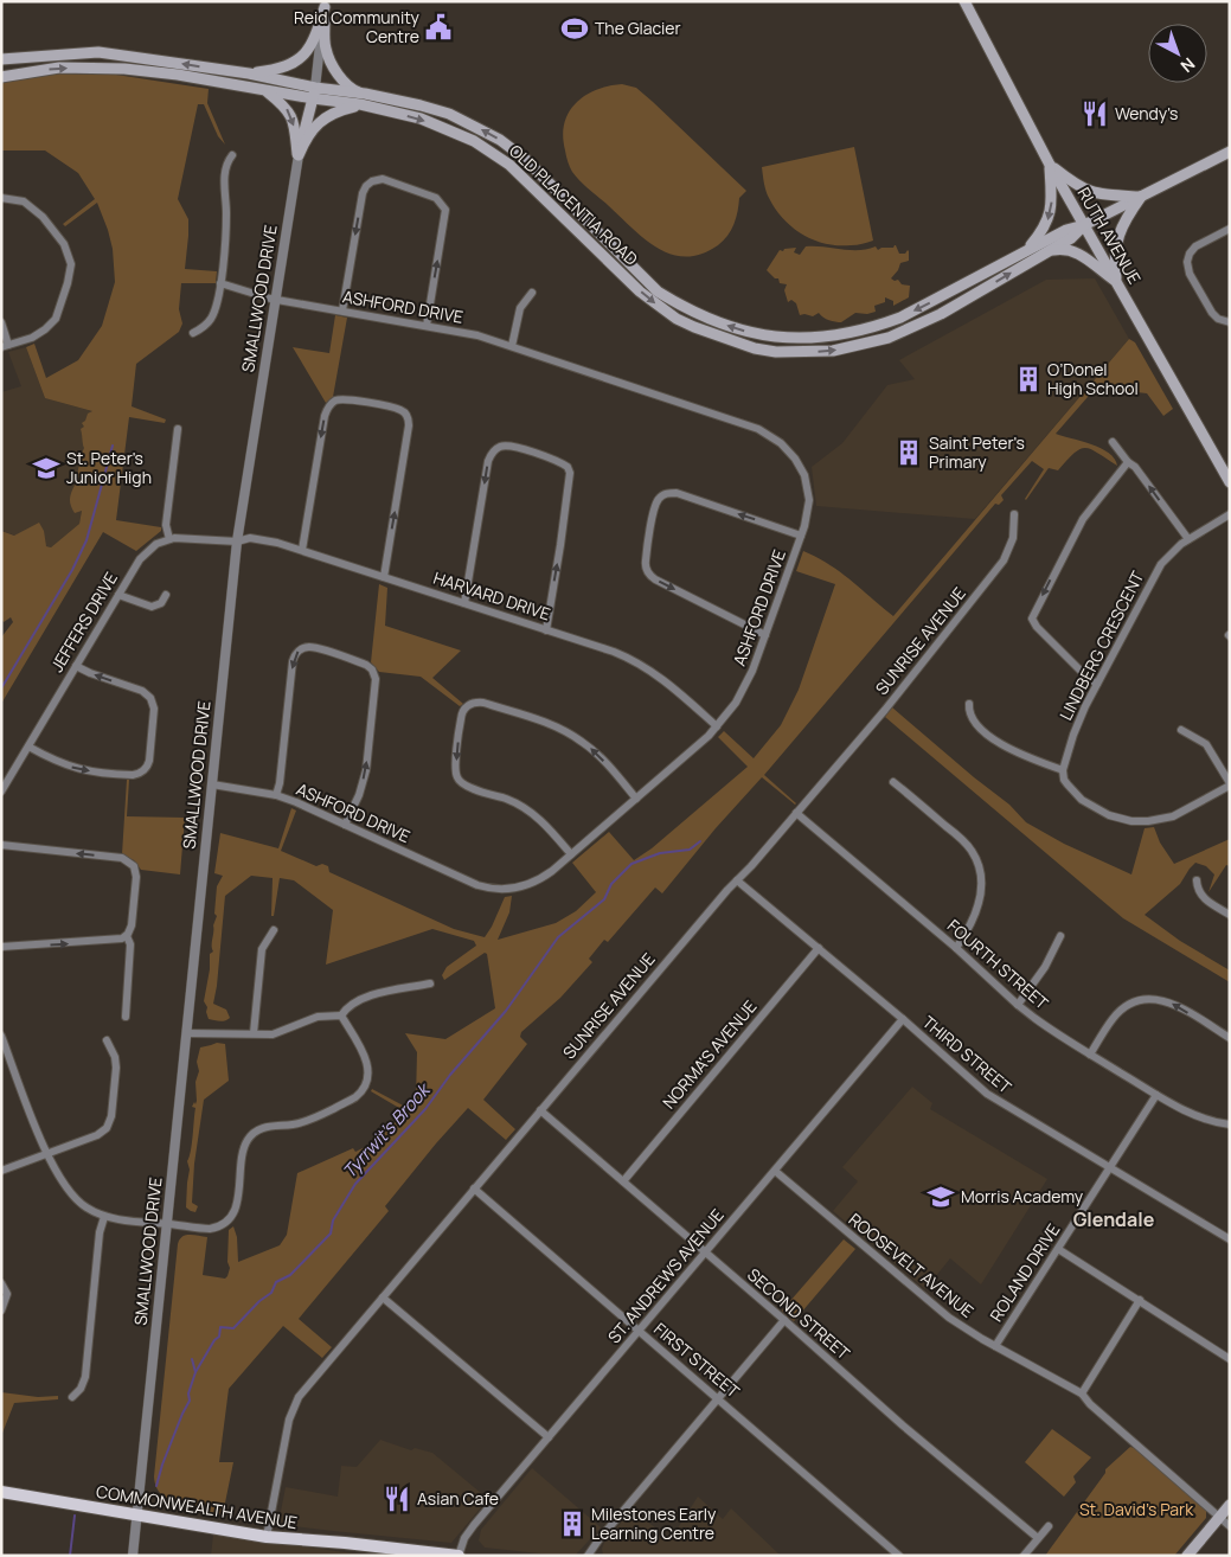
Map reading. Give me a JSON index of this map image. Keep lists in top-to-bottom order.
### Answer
{
  "streets": {
    "main road": [
      "OLD PLACENTIA ROAD",
      "RUTH AVENUE",
      "SMALLWOOD DRIVE",
      "COMMONWEALTH AVENUE"
    ],
    "street": [
      "ASHFORD DRIVE",
      "HARVARD DRIVE",
      "JEFFERS DRIVE",
      "SUNRISE AVENUE",
      "LINDBERG CRESCENT",
      "FOURTH STREET",
      "NORMA'S AVENUE",
      "THIRD STREET",
      "ROOSEVELT AVENUE",
      "ROLAND DRIVE",
      "ST. ANDREWS AVENUE",
      "SECOND STREET",
      "FIRST STREET"
    ]
  },
  "crossings": [
    ["OLD PLACENTIA ROAD", "RUTH AVENUE"],
    ["OLD PLACENTIA ROAD", "SMALLWOOD DRIVE"],
    ["SMALLWOOD DRIVE", "ASHFORD DRIVE"],
    ["SMALLWOOD DRIVE", "HARVARD DRIVE"],
    ["SMALLWOOD DRIVE", "JEFFERS DRIVE"],
    ["SMALLWOOD DRIVE", "COMMONWEALTH AVENUE"],
    ["ASHFORD DRIVE", "HARVARD DRIVE"],
    ["HARVARD DRIVE", "JEFFERS DRIVE"],
    ["SUNRISE AVENUE", "FOURTH STREET"],
    ["SUNRISE AVENUE", "THIRD STREET"],
    ["SUNRISE AVENUE", "SECOND STREET"],
    ["SUNRISE AVENUE", "FIRST STREET"],
    ["SUNRISE AVENUE", "COMMONWEALTH AVENUE"],
    ["FOURTH STREET", "ROLAND DRIVE"],
    ["NORMA'S AVENUE", "THIRD STREET"],
    ["NORMA'S AVENUE", "SECOND STREET"],
    ["THIRD STREET", "ROLAND DRIVE"],
    ["THIRD STREET", "ST. ANDREWS AVENUE"],
    ["ROOSEVELT AVENUE", "ROLAND DRIVE"],
    ["ROOSEVELT AVENUE", "ST. ANDREWS AVENUE"],
    ["ST. ANDREWS AVENUE", "SECOND STREET"],
    ["ST. ANDREWS AVENUE", "FIRST STREET"],
    ["ST. ANDREWS AVENUE", "COMMONWEALTH AVENUE"]
  ],
  "districts": ["Glendale"],
  "water": ["Tyrrwit's Brook"],
  "parks": ["St. David's Park"],
  "places": {
    "public building": ["Reid Community Centre"],
    "sports": ["The Glacier"],
    "restaurant": ["Wendy's", "Asian Cafe"],
    "building": ["O’Donel High School", "Saint Peter's Primary", "Milestones Early Learning Centre"],
    "school or university": ["St. Peter's Junior High", "Morris Academy"]
  },
  "north": "bottom right"
}
